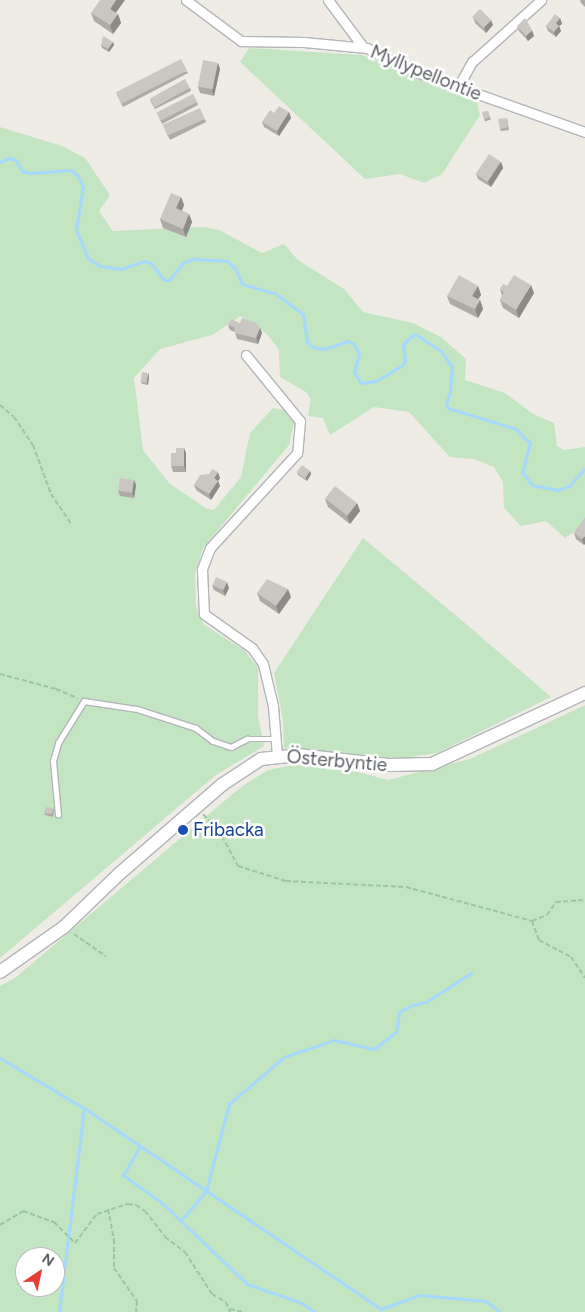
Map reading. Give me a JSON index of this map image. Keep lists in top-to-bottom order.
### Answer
{
  "streets": {
    "street": ["Myllypellontie", "Österbyntie"]
  },
  "places": ["Fribacka"],
  "north": "top right"
}
